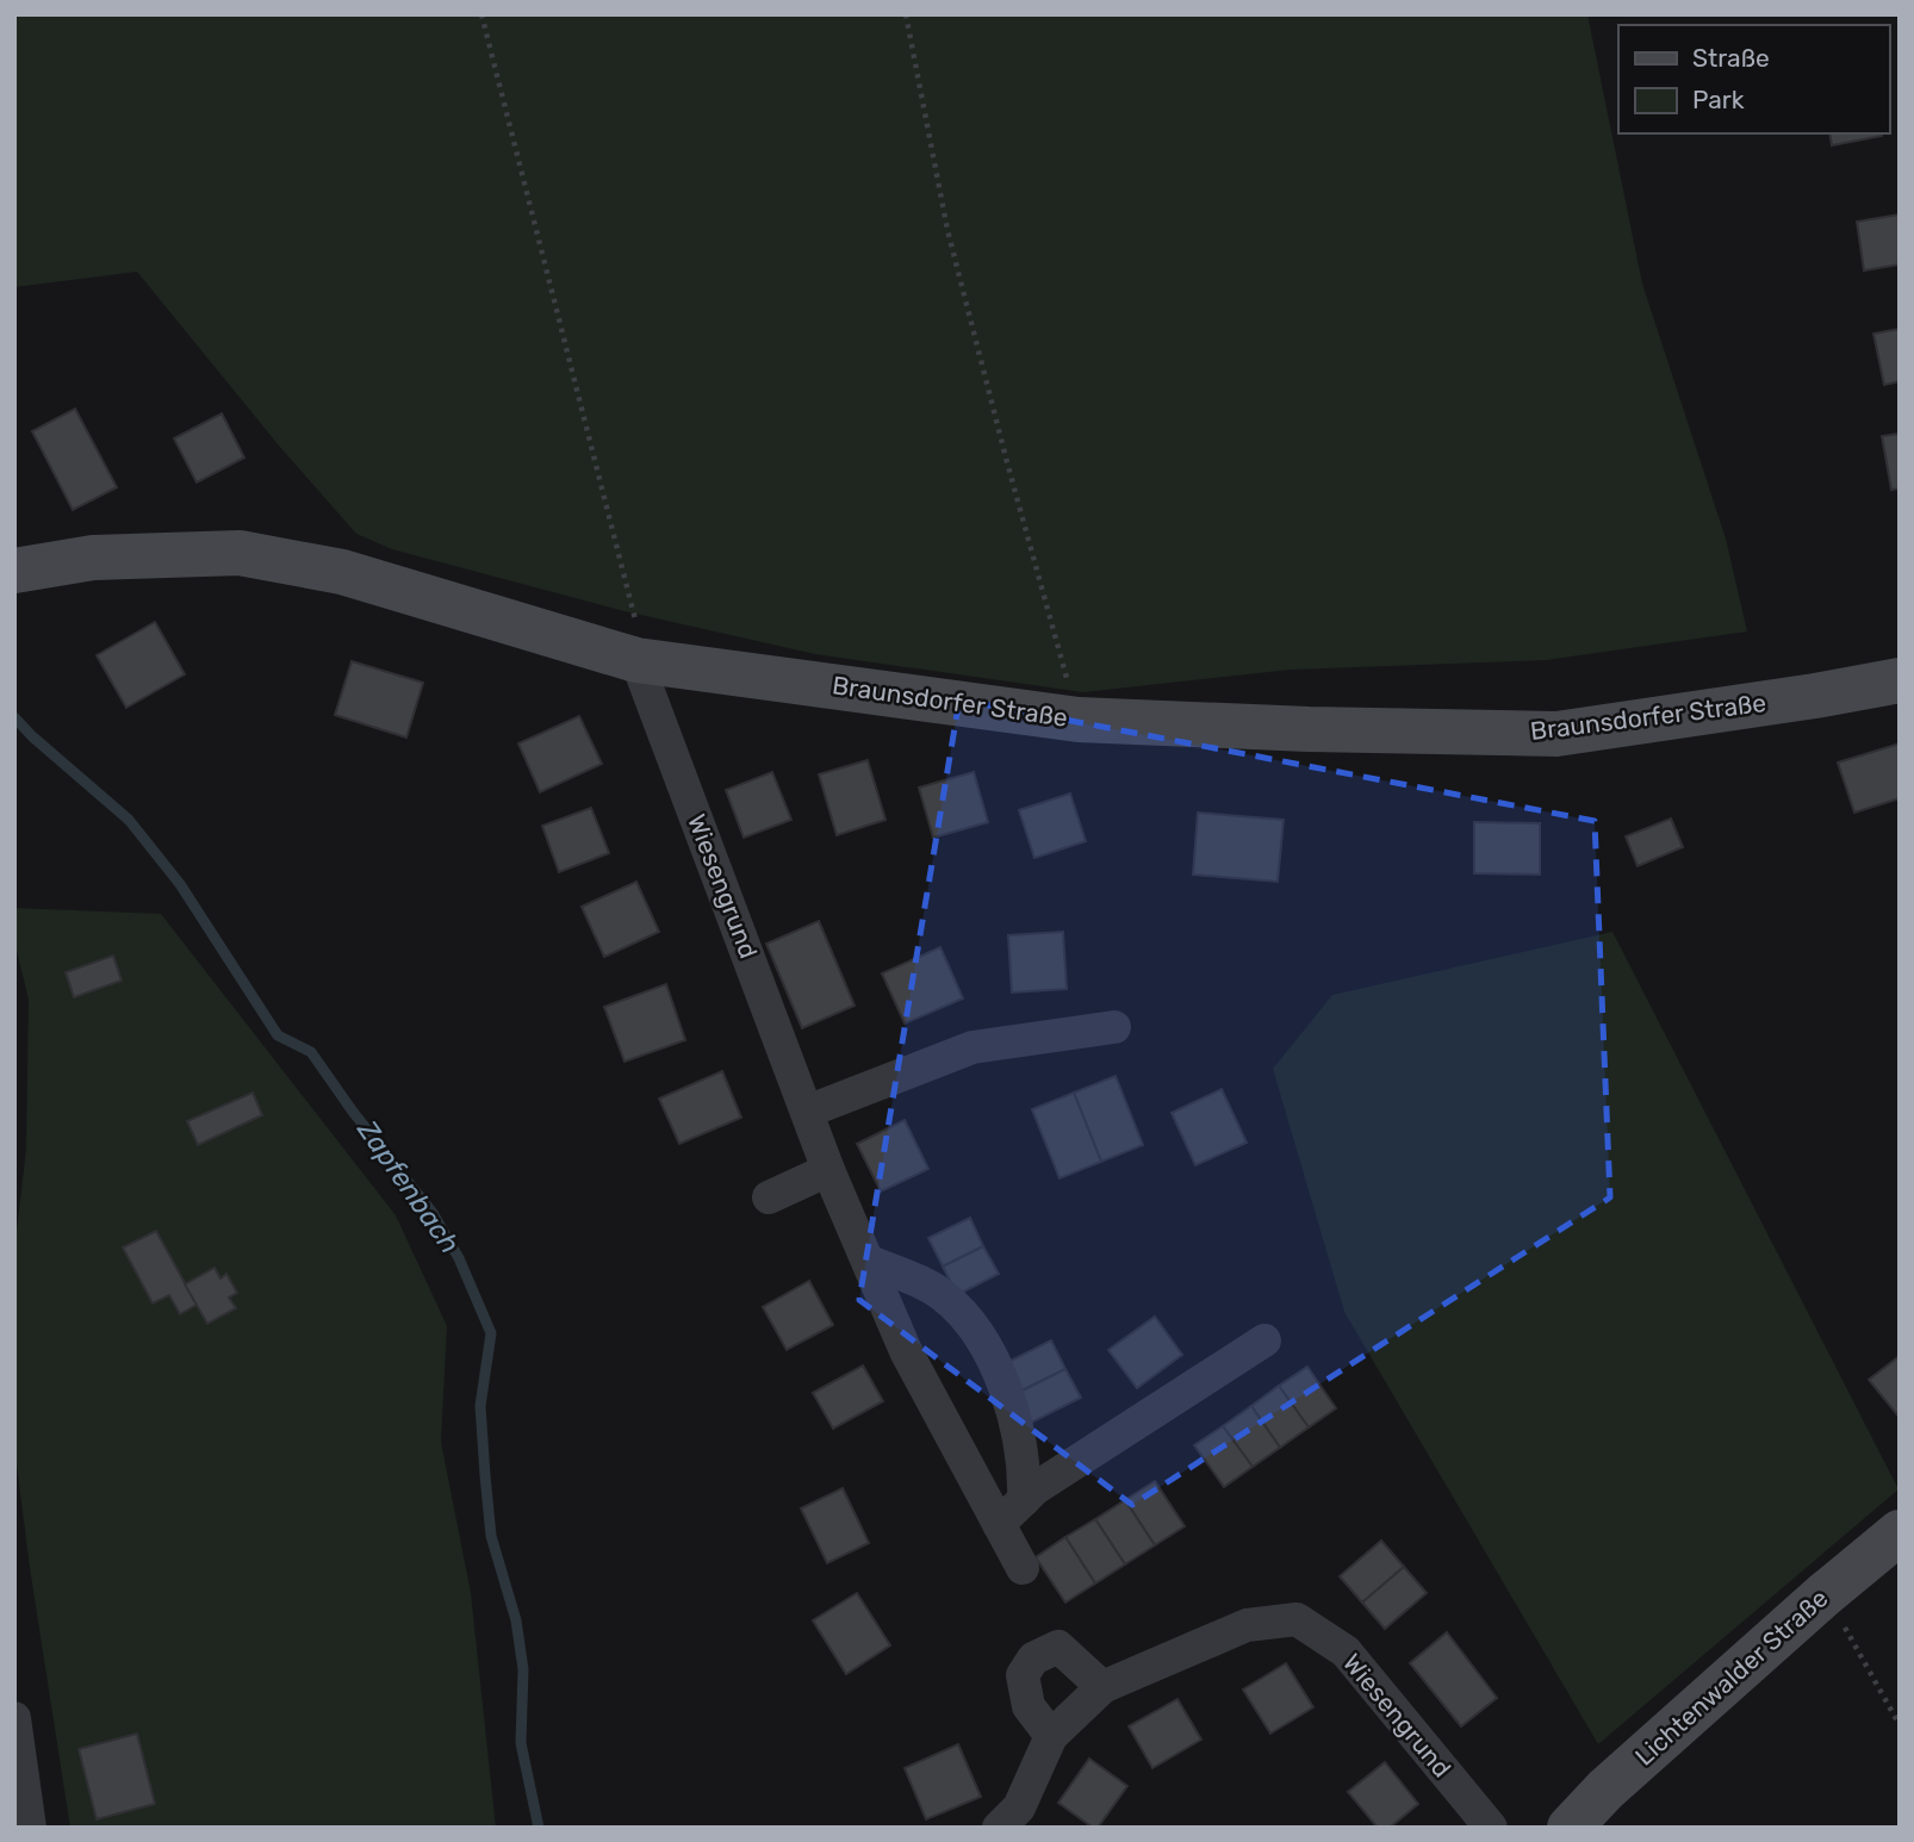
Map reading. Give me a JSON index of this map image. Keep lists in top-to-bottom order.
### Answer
{
  "streets": {
    "street": ["Braunsdorfer Straße", "Wiesengrund", "Lichtenwalder Straße"]
  },
  "crossings": [
    ["Braunsdorfer Straße", "Wiesengrund"]
  ],
  "water": ["Zapfenbach"],
  "legend": ["Straße", "Park"]
}
